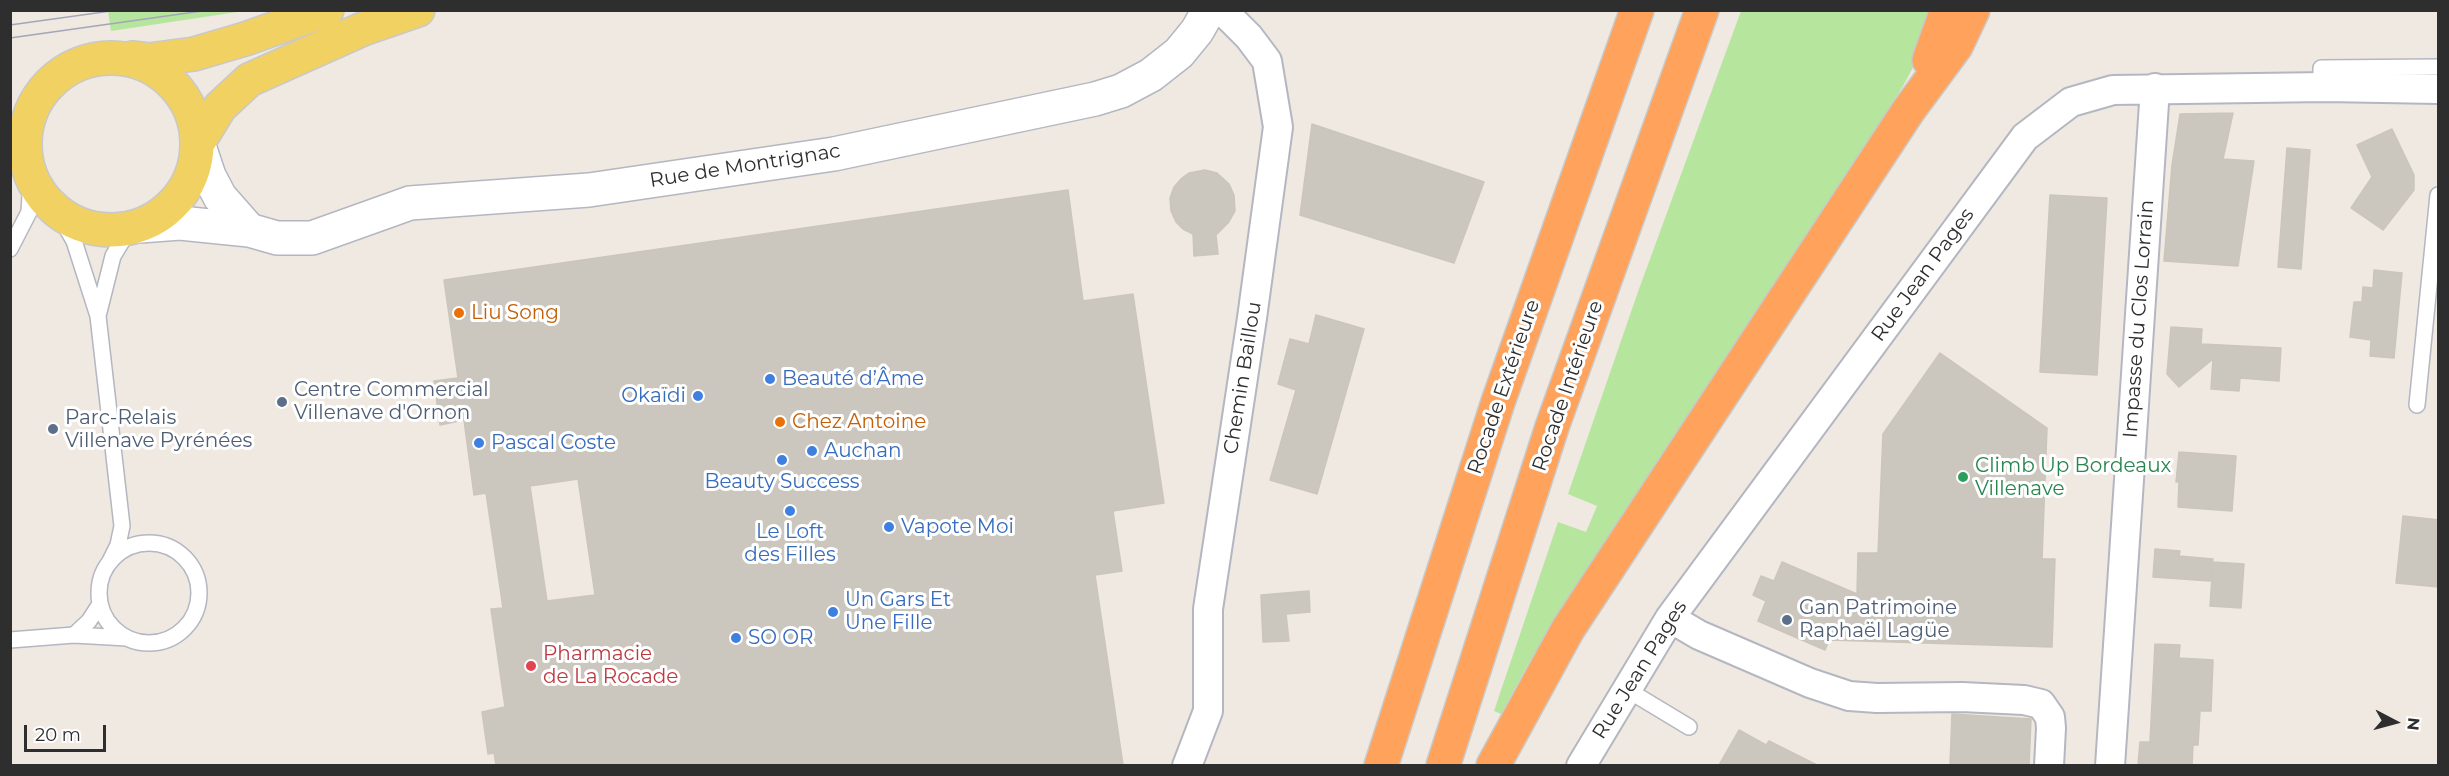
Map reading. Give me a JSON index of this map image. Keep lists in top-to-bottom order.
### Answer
{
  "streets": {
    "highway": ["Rocade Intérieure", "Rocade Extérieure"],
    "main road": ["Rue de Montrignac"],
    "street": ["Rue Jean Pages", "Impasse du Clos Lorrain", "Chemin Baillou"]
  },
  "crossings": [
    ["Rue Jean Pages", "Impasse du Clos Lorrain"]
  ],
  "places": [
    "Liu Song",
    "Beauté d’Âme",
    "Okaïdi",
    "Centre Commercial Villenave d'Ornon",
    "Chez Antoine",
    "Parc-Relais Villenave Pyrénées",
    "Pascal Coste",
    "Auchan",
    "Beauty Success",
    "Climb Up Bordeaux Villenave",
    "Le Loft des Filles",
    "Vapote Moi",
    "Un Gars Et Une Fille",
    "Gan Patrimoine Raphaël Lagüe",
    "SO OR",
    "Pharmacie de La Rocade"
  ],
  "scale_bar": "20 m",
  "north": "right"
}
